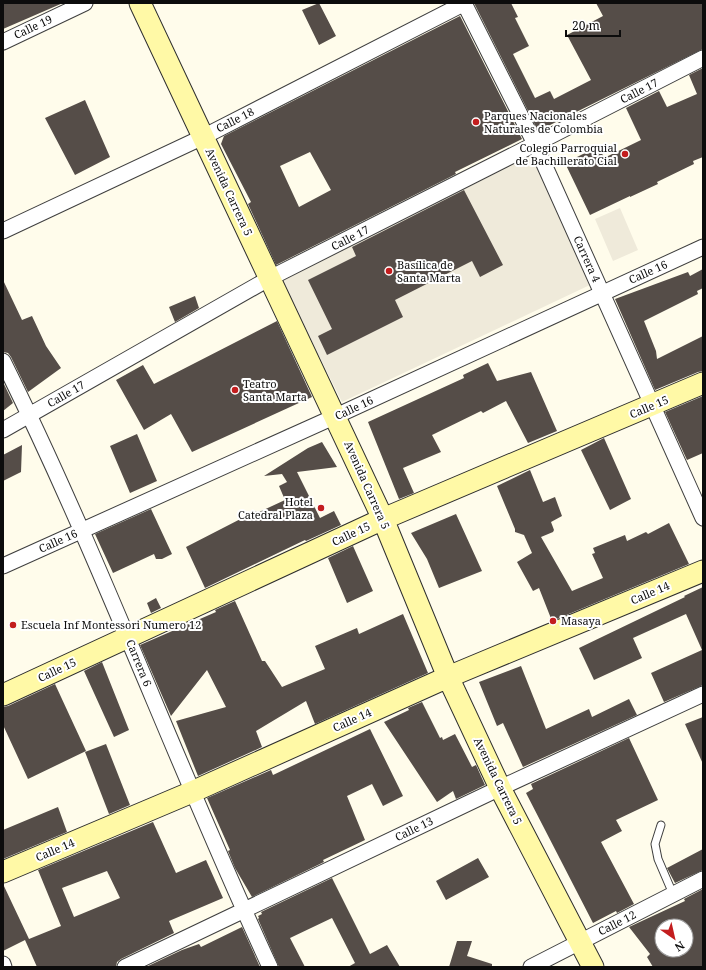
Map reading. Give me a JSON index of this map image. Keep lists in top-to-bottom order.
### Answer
{
  "streets": {
    "street": [
      "Calle 19",
      "Calle 17",
      "Calle 18",
      "Avenida Carrera 5",
      "Carrera 4",
      "Calle 16",
      "Calle 15",
      "Calle 14",
      "Carrera 6",
      "Calle 13",
      "Calle 12"
    ]
  },
  "crossings": [
    ["Calle 17", "Avenida Carrera 5"],
    ["Calle 17", "Carrera 4"],
    ["Calle 17", "Carrera 6"],
    ["Calle 18", "Avenida Carrera 5"],
    ["Calle 18", "Carrera 4"],
    ["Avenida Carrera 5", "Calle 16"],
    ["Avenida Carrera 5", "Calle 15"],
    ["Avenida Carrera 5", "Calle 14"],
    ["Avenida Carrera 5", "Calle 13"],
    ["Avenida Carrera 5", "Calle 12"],
    ["Carrera 4", "Calle 16"],
    ["Carrera 4", "Calle 15"],
    ["Calle 16", "Carrera 6"],
    ["Calle 15", "Carrera 6"],
    ["Calle 14", "Carrera 6"],
    ["Carrera 6", "Calle 13"]
  ],
  "places": [
    "Parques Nacionales Naturales de Colombia",
    "Colegio Parroquial de Bachillerato Cial",
    "Basílica de Santa Marta",
    "Teatro Santa Marta",
    "Hotel Catedral Plaza",
    "Masaya",
    "Escuela Inf Montessori Numero 12"
  ],
  "scale_bar": "20 m",
  "north": "bottom right"
}
